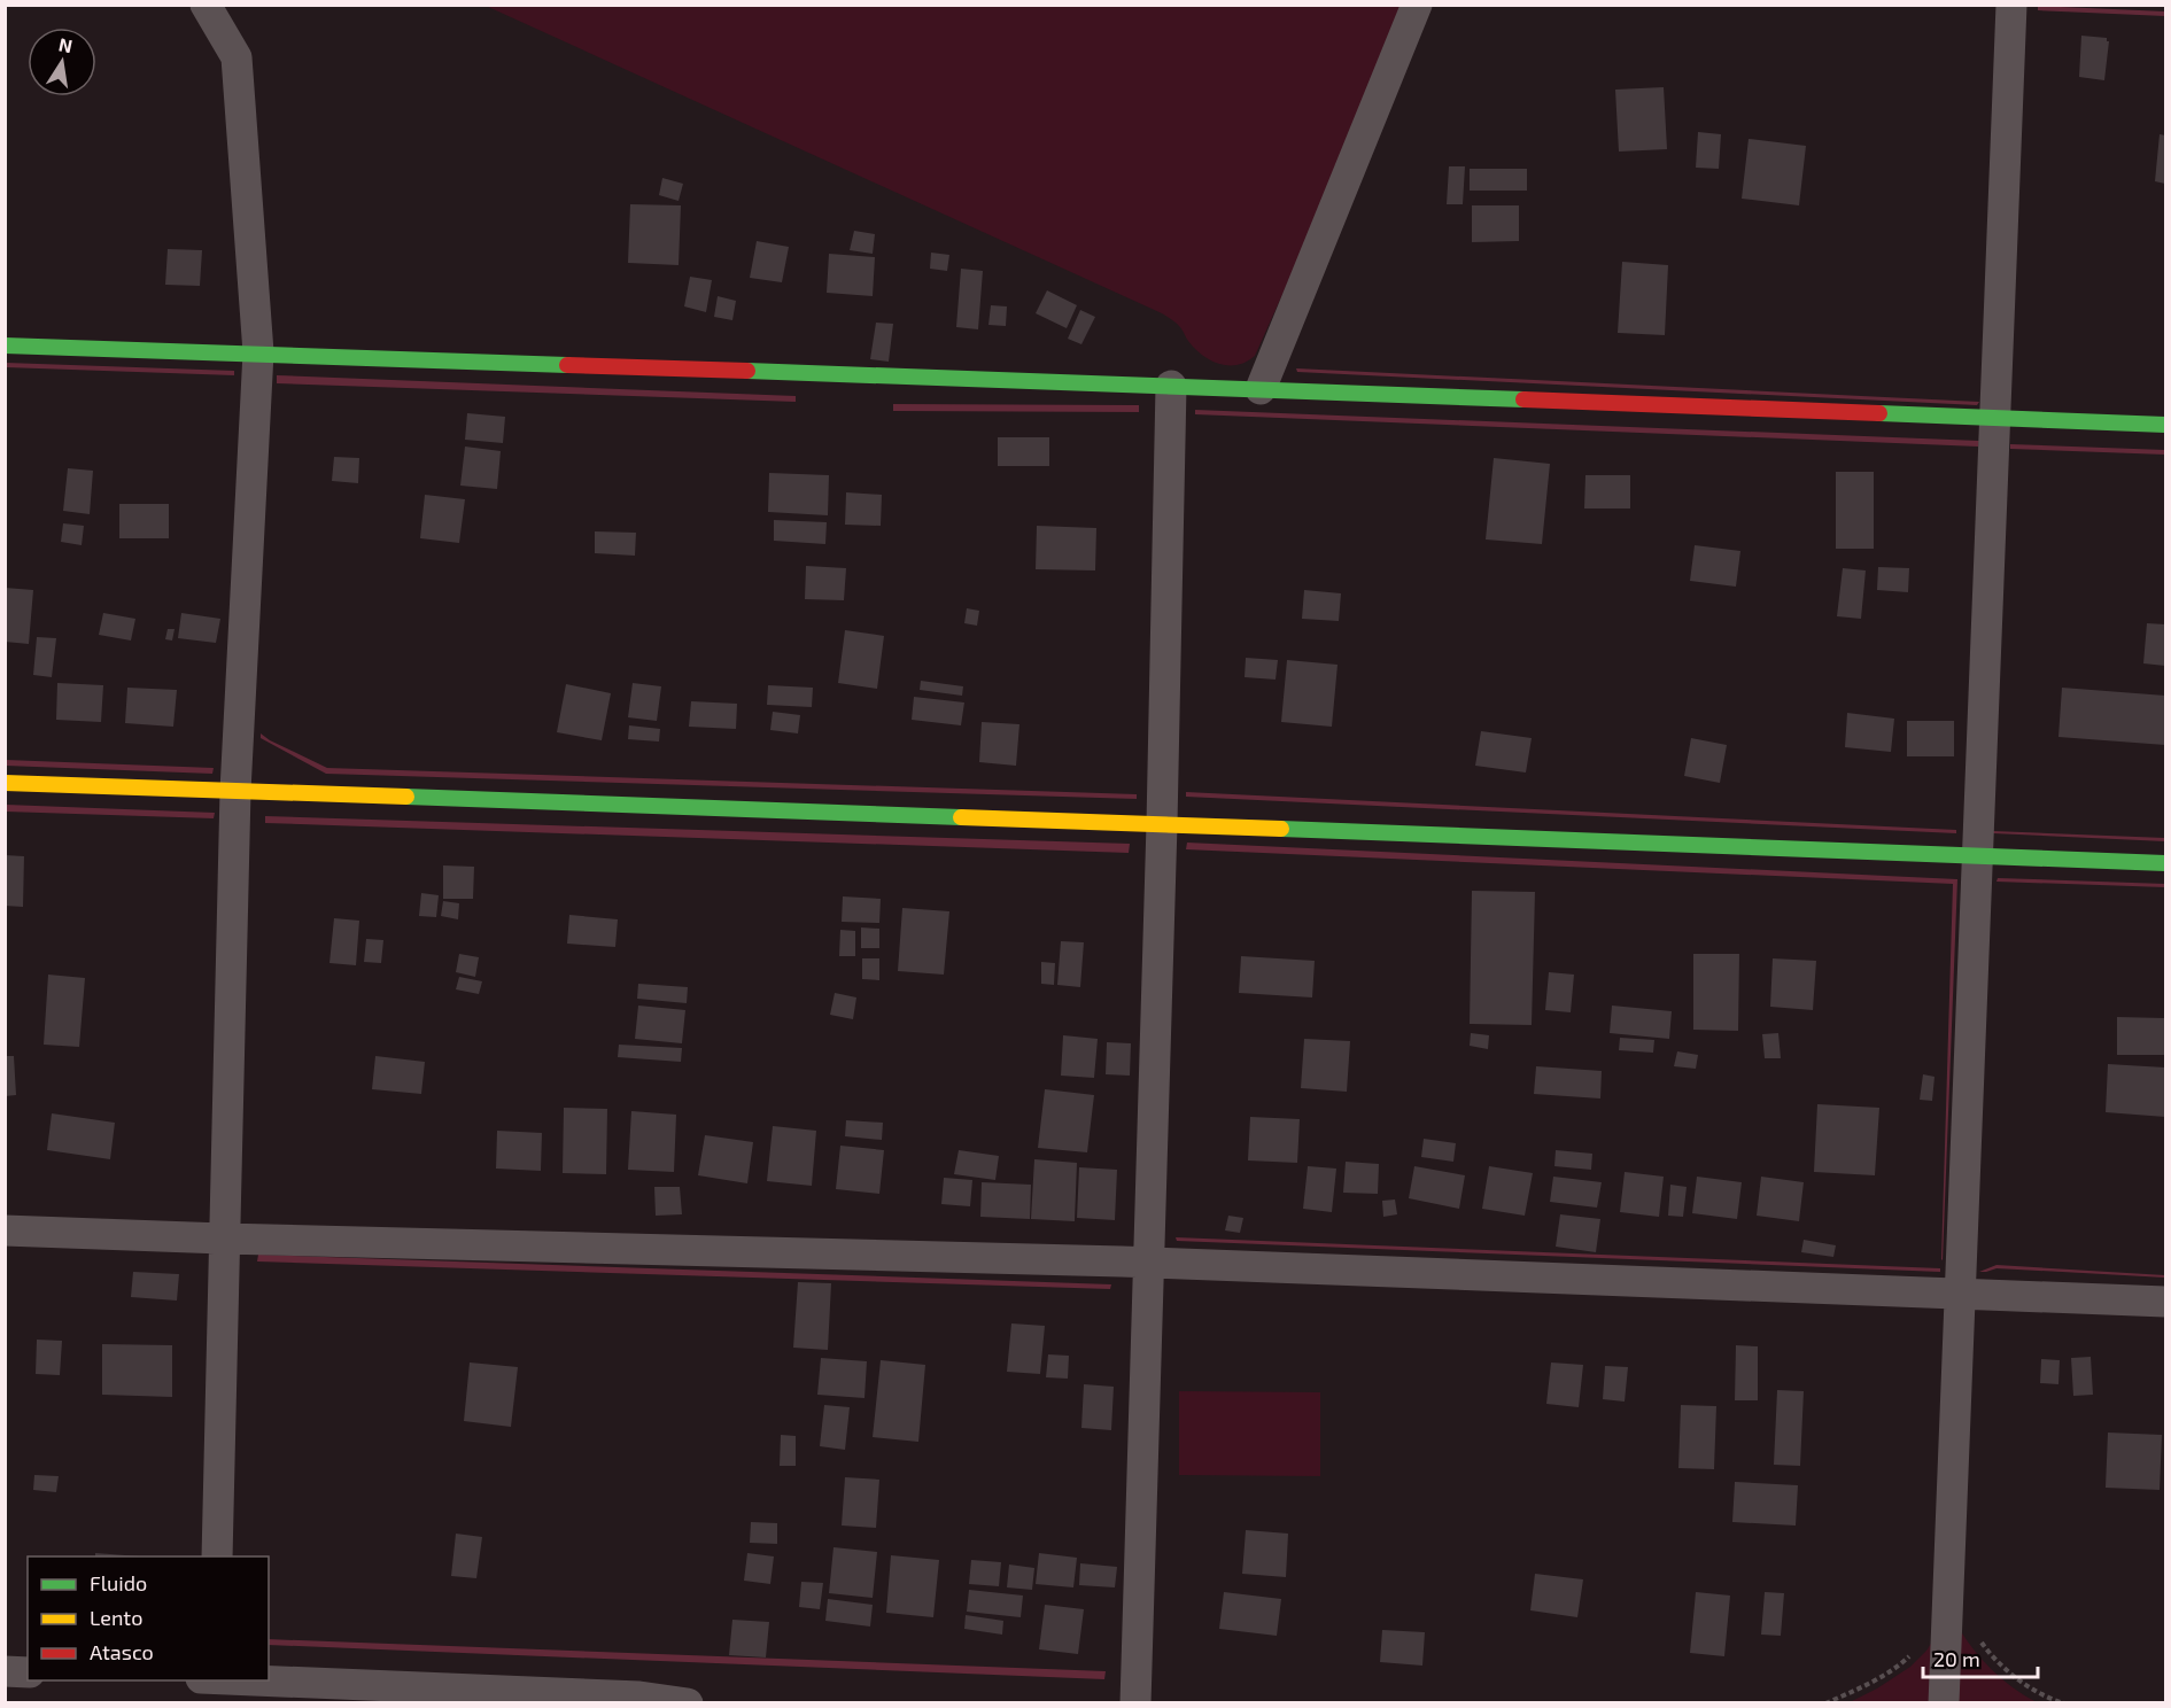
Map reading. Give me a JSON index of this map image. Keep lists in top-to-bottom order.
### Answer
{
  "legend": ["Fluido", "Lento", "Atasco"],
  "scale_bar": "20 m",
  "north": "top"
}
